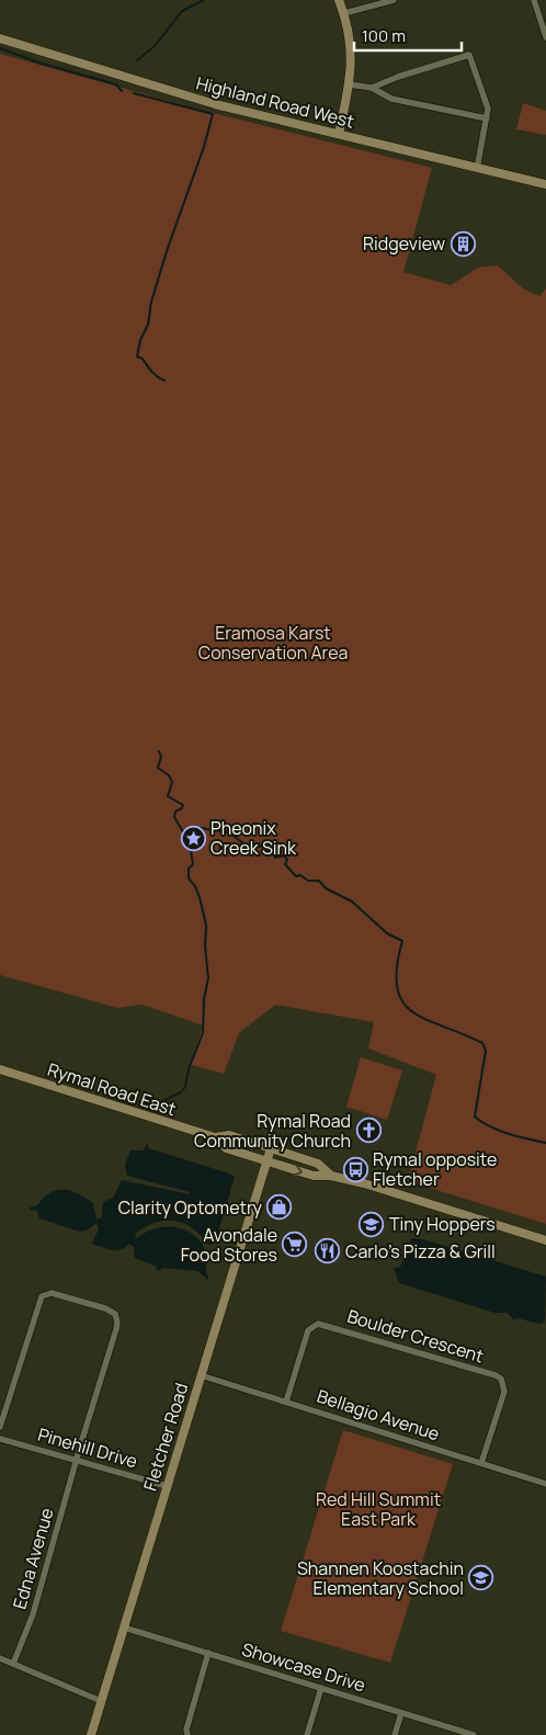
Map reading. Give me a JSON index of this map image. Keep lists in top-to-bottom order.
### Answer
{
  "streets": {
    "street": [
      "Highland Road West",
      "Rymal Road East",
      "Boulder Crescent",
      "Bellagio Avenue",
      "Fletcher Road",
      "Pinehill Drive",
      "Edna Avenue",
      "Showcase Drive"
    ]
  },
  "crossings": [
    ["Rymal Road East", "Fletcher Road"],
    ["Boulder Crescent", "Bellagio Avenue"],
    ["Bellagio Avenue", "Fletcher Road"],
    ["Fletcher Road", "Pinehill Drive"],
    ["Fletcher Road", "Showcase Drive"],
    ["Pinehill Drive", "Edna Avenue"]
  ],
  "parks": ["Eramosa Karst Conservation Area", "Red Hill Summit East Park"],
  "places": {
    "building": ["Ridgeview"],
    "place": ["Pheonix Creek Sink"],
    "church": ["Rymal Road Community Church"],
    "bus stop": ["Rymal opposite Fletcher"],
    "shop": ["Clarity Optometry"],
    "school or university": ["Tiny Hoppers", "Shannen Koostachin Elementary School"],
    "supermarket": ["Avondale Food Stores"],
    "restaurant": ["Carlo's Pizza & Grill"]
  },
  "scale_bar": "100 m"
}
